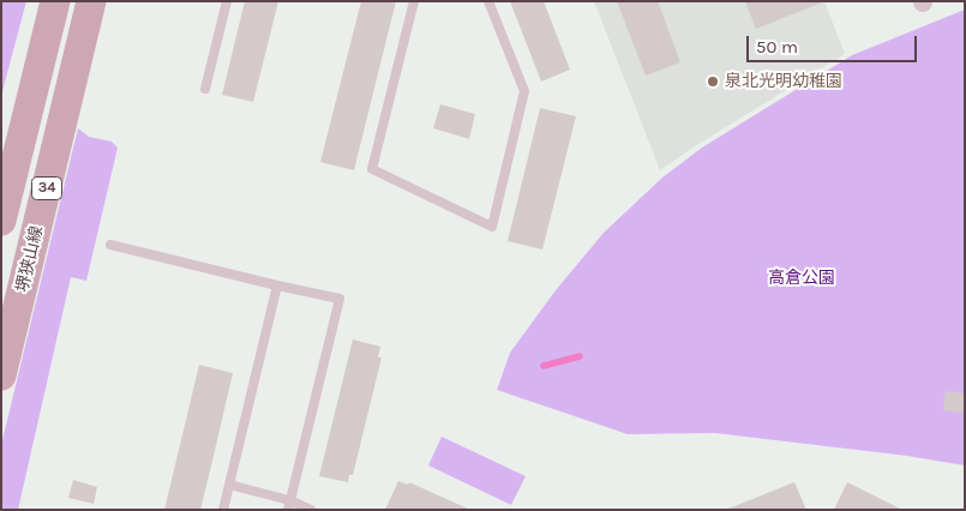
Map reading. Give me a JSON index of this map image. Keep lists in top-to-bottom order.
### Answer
{
  "streets": {
    "main road": ["34", "堺狭山線"]
  },
  "parks": ["高倉公園"],
  "places": ["泉北光明幼稚園"],
  "scale_bar": "50 m"
}
